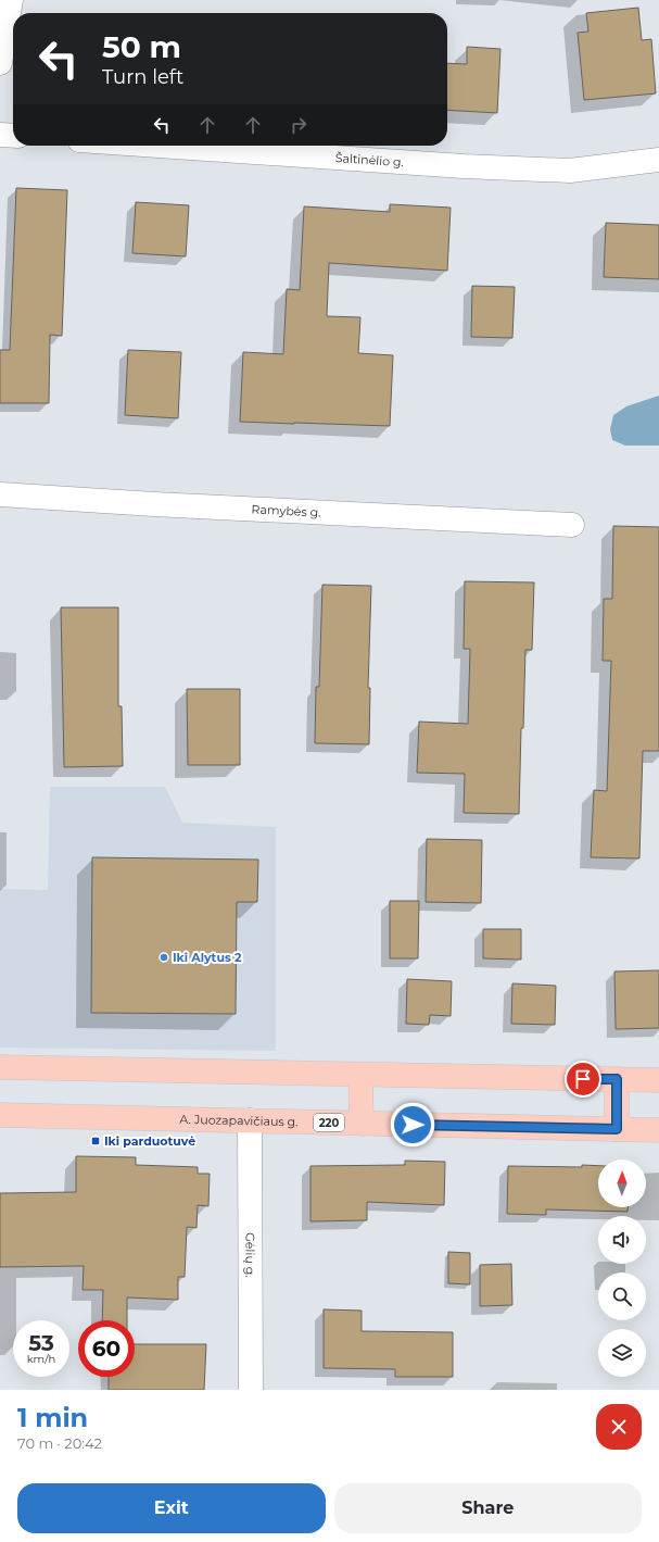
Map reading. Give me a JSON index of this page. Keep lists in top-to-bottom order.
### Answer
{
  "streets": {
    "main road": ["A. Juozapavičiaus g.", "220"],
    "street": ["Šaltinėlio g.", "Ramybės g.", "Gėlių g."]
  },
  "crossings": [
    ["A. Juozapavičiaus g.", "Gėlių g."]
  ],
  "places": {
    "other": ["Iki Alytus 2"],
    "transit": ["Iki parduotuvė"]
  },
  "north": "top",
  "page": {
    "turn": ["50 m", "Turn left"],
    "speed": "53 km/h",
    "limit": "60",
    "heading": ["1 min", "70 m · 20:42"],
    "buttons": ["Exit", "Share"]
  }
}
